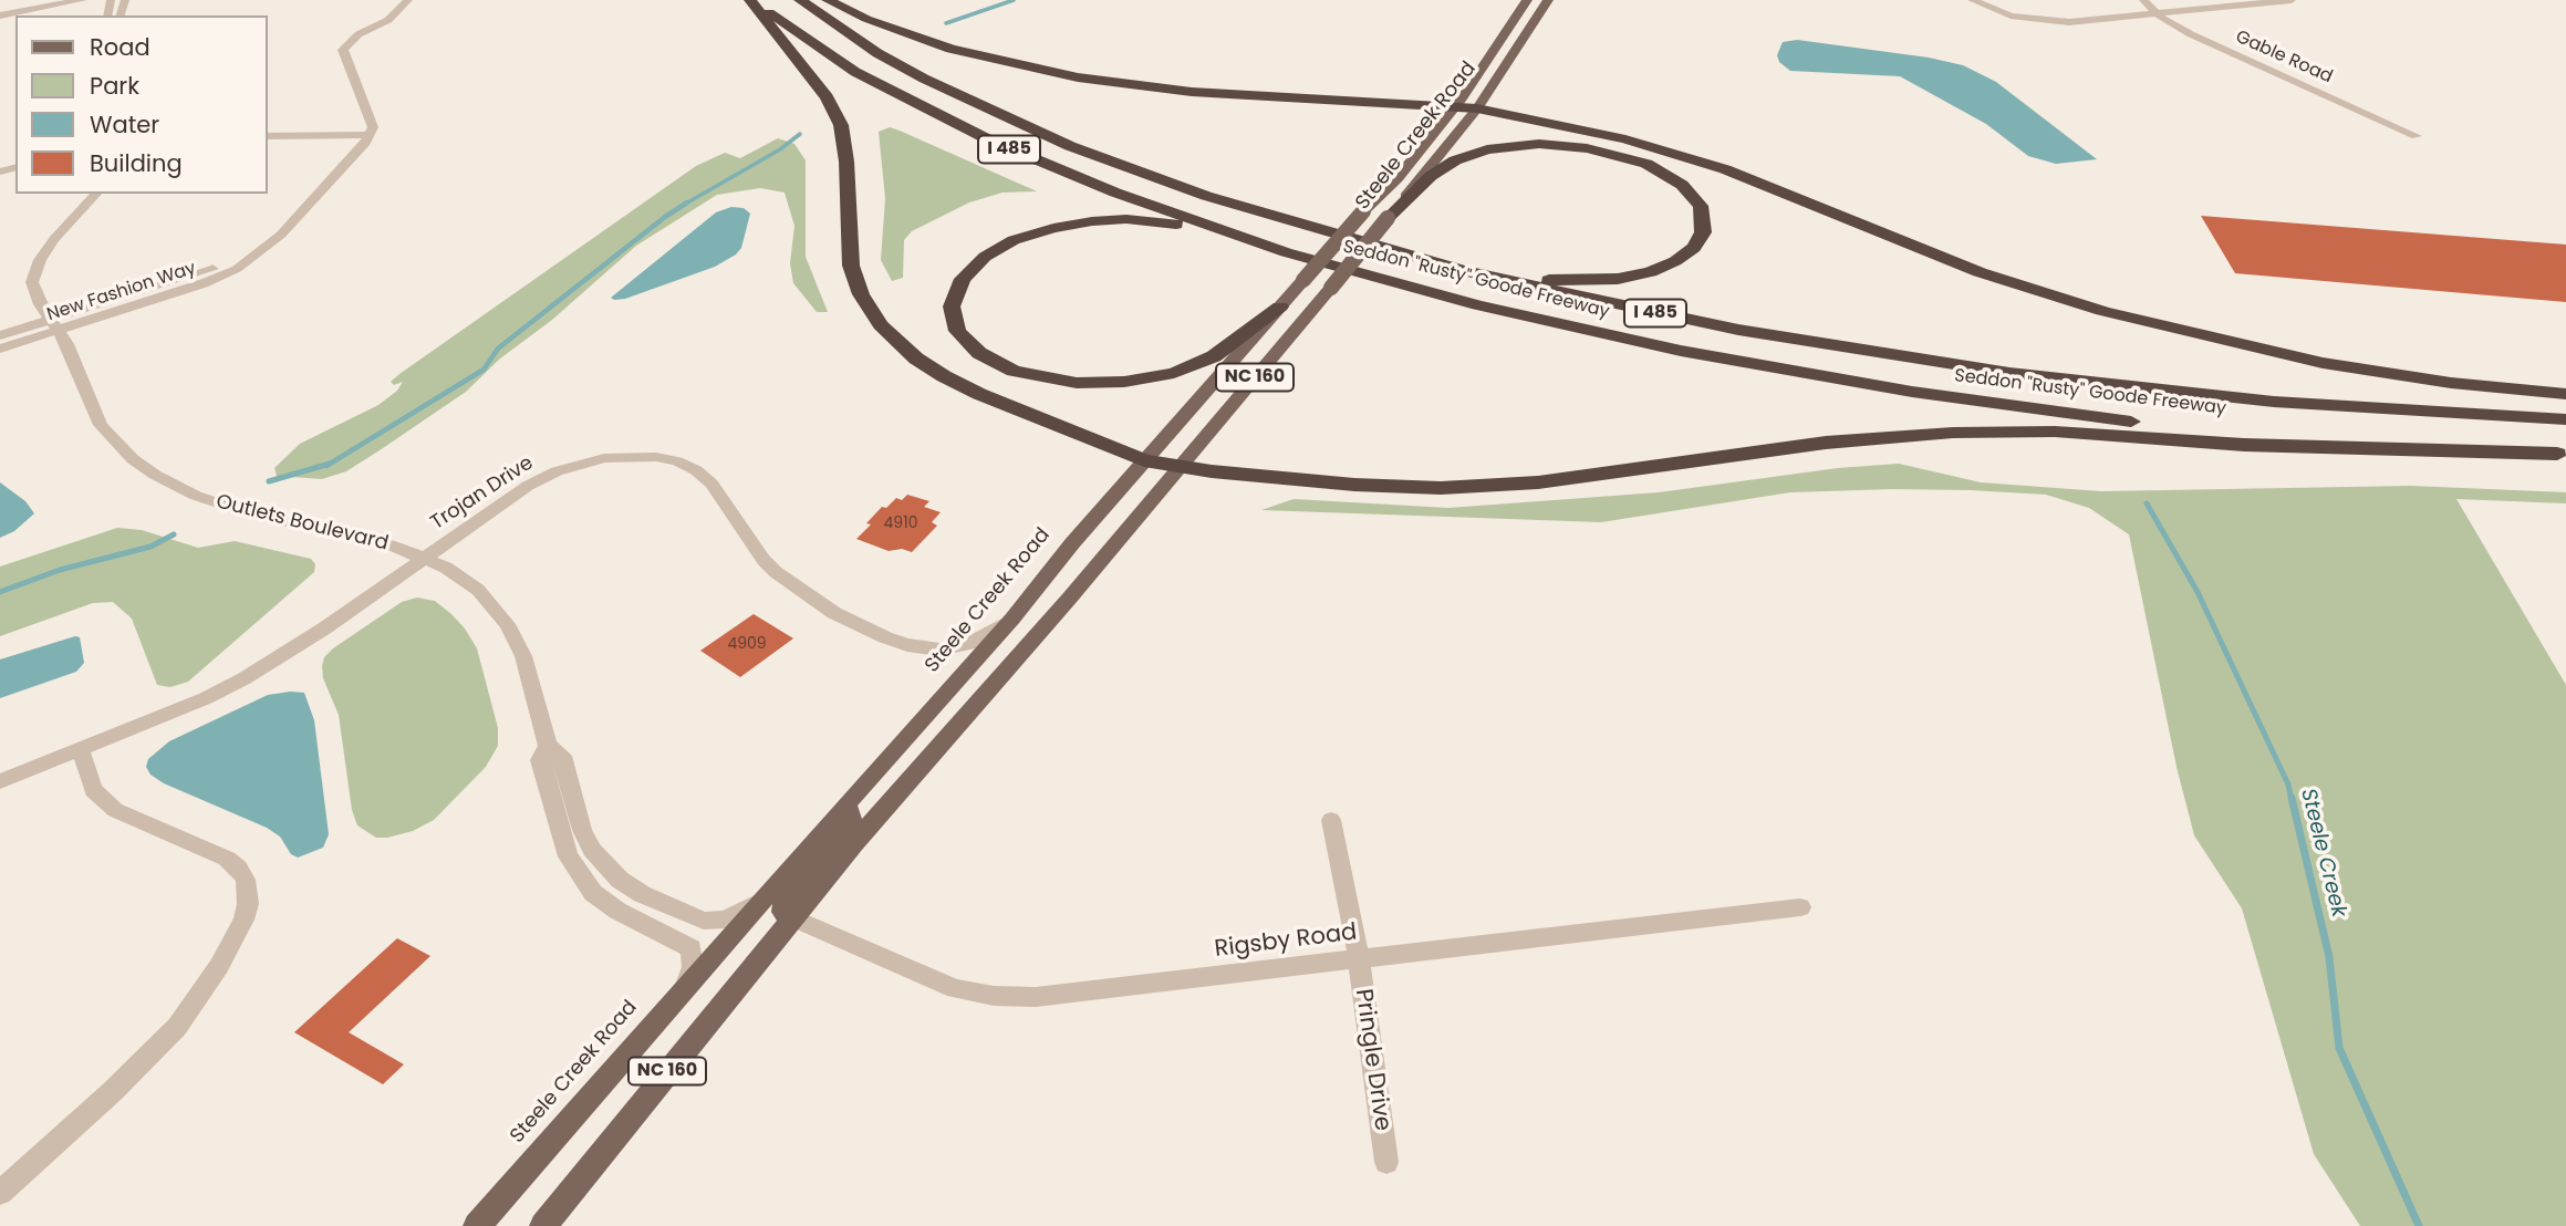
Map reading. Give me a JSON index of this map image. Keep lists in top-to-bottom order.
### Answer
{
  "streets": {
    "highway": ["I 485", "Seddon \"Rusty\" Goode Freeway"],
    "main road": ["Steele Creek Road", "NC 160"],
    "street": [
      "Gable Road",
      "New Fashion Way",
      "Trojan Drive",
      "Outlets Boulevard",
      "Rigsby Road",
      "Pringle Drive"
    ]
  },
  "crossings": [
    ["Steele Creek Road", "Trojan Drive"],
    ["Steele Creek Road", "Outlets Boulevard"],
    ["Steele Creek Road", "Rigsby Road"],
    ["New Fashion Way", "Outlets Boulevard"],
    ["Trojan Drive", "Outlets Boulevard"],
    ["Rigsby Road", "Pringle Drive"]
  ],
  "water": ["Steele Creek"],
  "house_numbers": ["4910", "4909"],
  "legend": [
    "Road",
    "Park",
    "Water",
    "Building"
  ]
}
